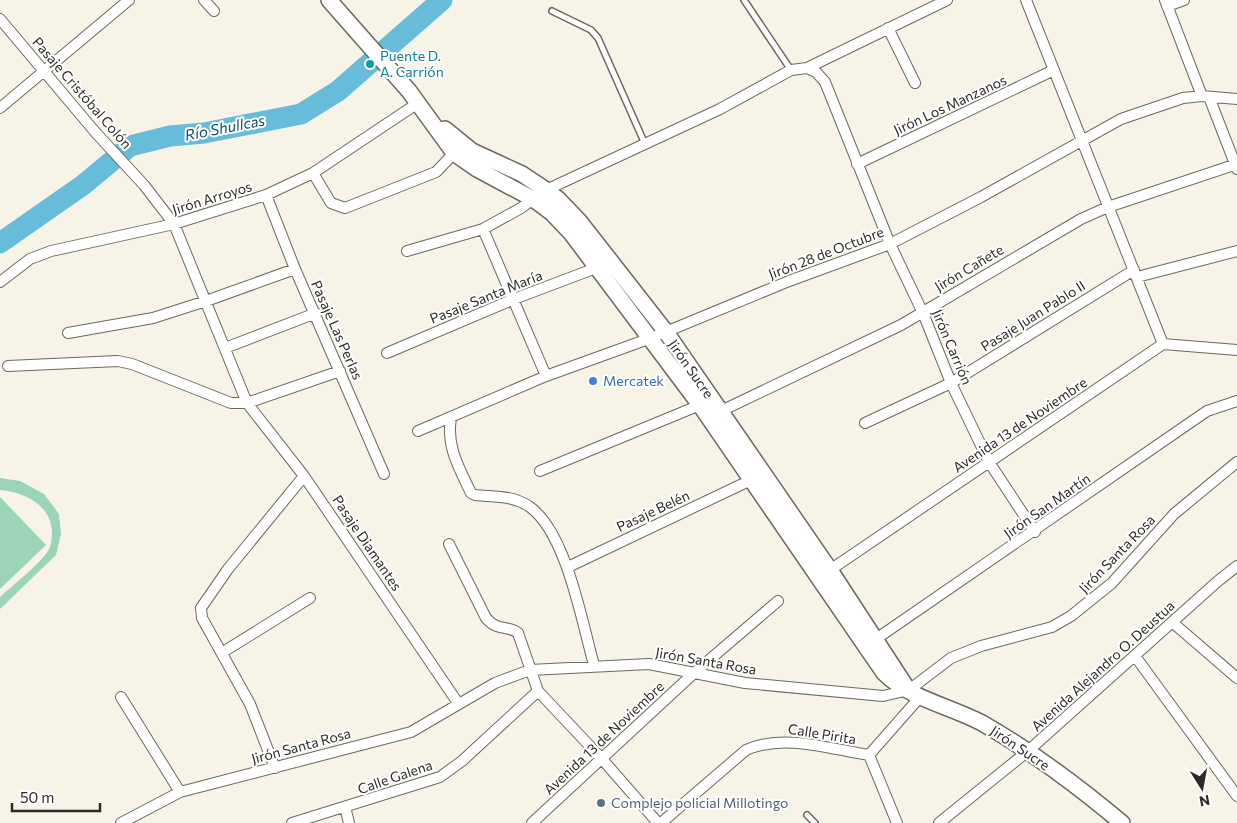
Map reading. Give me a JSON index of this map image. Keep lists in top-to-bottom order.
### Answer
{
  "streets": {
    "street": [
      "Pasaje Cristóbal Colón",
      "Jirón Los Manzanos",
      "Jirón Arroyos",
      "Jirón 28 de Octubre",
      "Jirón Cañete",
      "Pasaje Santa María",
      "Pasaje Juan Pablo II",
      "Pasaje Las Perlas",
      "Jirón Carrión",
      "Jirón Sucre",
      "Avenida 13 de Noviembre",
      "Jirón San Martín",
      "Pasaje Belén",
      "Pasaje Diamantes",
      "Jirón Santa Rosa",
      "Avenida Alejandro O. Deustua",
      "Calle Pirita",
      "Calle Galena"
    ]
  },
  "crossings": [
    ["Pasaje Cristóbal Colón", "Pasaje Diamantes"],
    ["Jirón Los Manzanos", "Jirón Carrión"],
    ["Jirón Arroyos", "Pasaje Las Perlas"],
    ["Jirón Arroyos", "Jirón Sucre"],
    ["Jirón Arroyos", "Pasaje Diamantes"],
    ["Jirón 28 de Octubre", "Jirón Carrión"],
    ["Jirón 28 de Octubre", "Jirón Sucre"],
    ["Jirón Cañete", "Jirón Carrión"],
    ["Jirón Cañete", "Jirón Sucre"],
    ["Pasaje Santa María", "Jirón Sucre"],
    ["Pasaje Juan Pablo II", "Jirón Carrión"],
    ["Jirón Carrión", "Avenida 13 de Noviembre"],
    ["Jirón Carrión", "Jirón San Martín"],
    ["Jirón Sucre", "Avenida 13 de Noviembre"],
    ["Jirón Sucre", "Jirón San Martín"],
    ["Jirón Sucre", "Pasaje Belén"],
    ["Jirón Sucre", "Jirón Santa Rosa"],
    ["Jirón Sucre", "Avenida Alejandro O. Deustua"],
    ["Jirón Sucre", "Calle Pirita"],
    ["Avenida 13 de Noviembre", "Jirón Santa Rosa"],
    ["Pasaje Diamantes", "Jirón Santa Rosa"],
    ["Jirón Santa Rosa", "Calle Pirita"]
  ],
  "water": ["Río Shullcas"],
  "places": ["Puente D. A. Carrión", "Mercatek", "Complejo policial Millotingo"],
  "scale_bar": "50 m",
  "north": "bottom"
}
